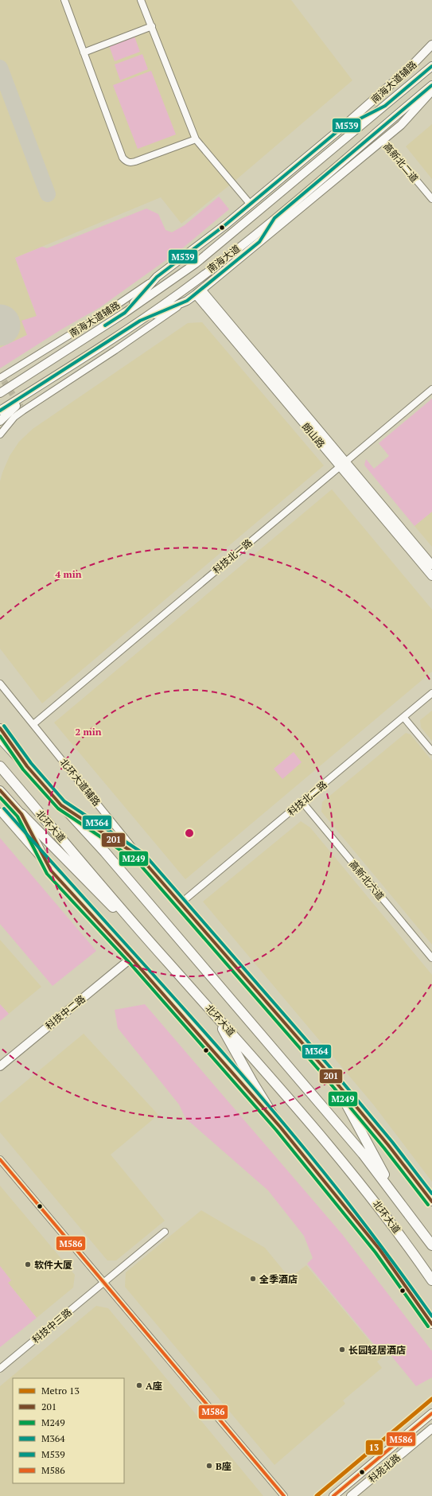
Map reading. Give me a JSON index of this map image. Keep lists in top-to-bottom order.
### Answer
{
  "streets": {
    "highway": ["北环大道"],
    "main road": [
      "南海大道辅路",
      "南海大道",
      "朗山路",
      "北环大道辅路",
      "科技中二路",
      "科苑北路"
    ],
    "street": [
      "高新北二道",
      "科技北一路",
      "科技北二路",
      "高新北六道",
      "科技中三路"
    ]
  },
  "crossings": [
    ["南海大道辅路", "南海大道"],
    ["朗山路", "科技北一路"],
    ["科技北一路", "北环大道辅路"],
    ["北环大道辅路", "科技北二路"],
    ["科技北二路", "高新北六道"]
  ],
  "places": [
    "软件大厦",
    "全季酒店",
    "长园轻居酒店",
    "A座",
    "B座"
  ],
  "lines": [
    "transit line M539",
    "transit line M364",
    "transit line 201",
    "transit line M249",
    "transit line M586",
    "metro line 13"
  ],
  "legend": [
    "Metro 13",
    "201",
    "M249",
    "M364",
    "M539",
    "M586"
  ],
  "rings": ["4 min", "2 min"]
}
